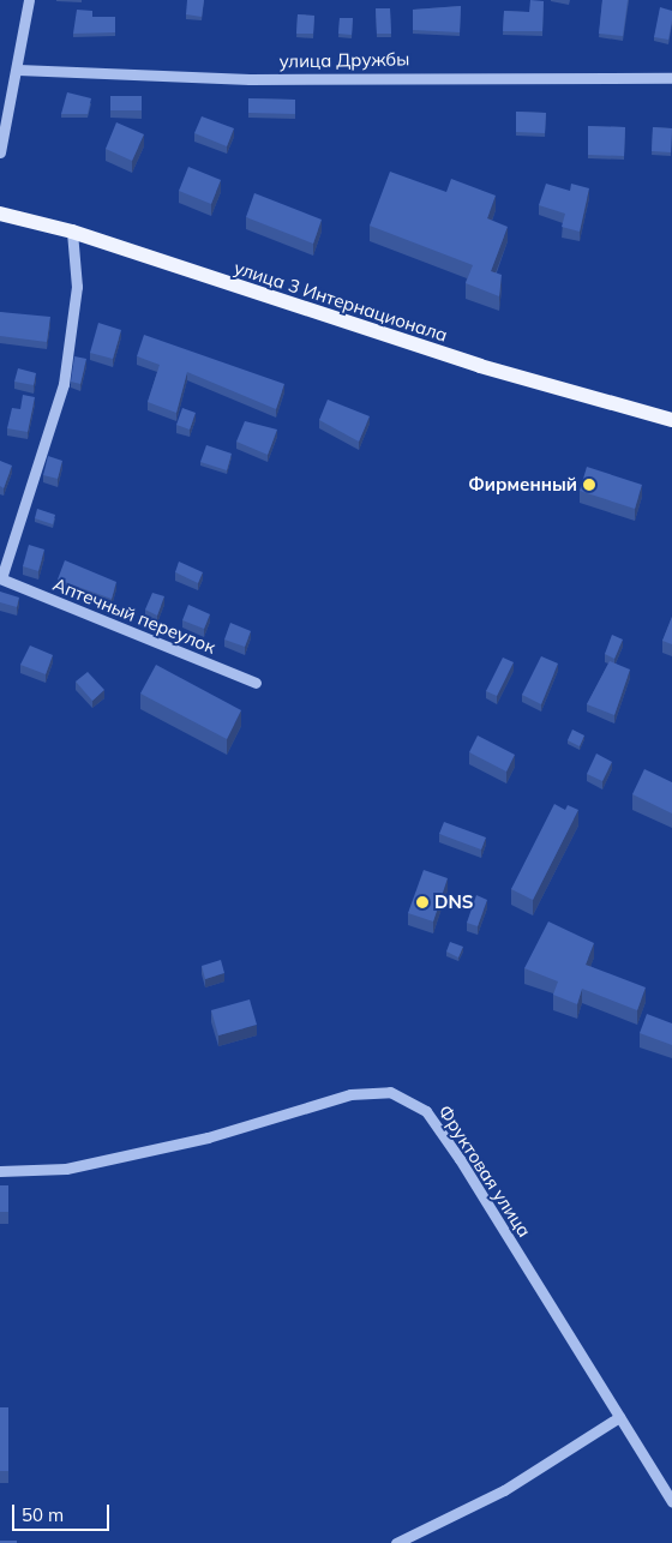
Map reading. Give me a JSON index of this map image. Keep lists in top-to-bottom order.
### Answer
{
  "streets": {
    "main road": ["улица 3 Интернационала"],
    "street": ["улица Дружбы", "Аптечный переулок", "Фруктовая улица"]
  },
  "places": ["Фирменный", "DNS"],
  "scale_bar": "50 m"
}
